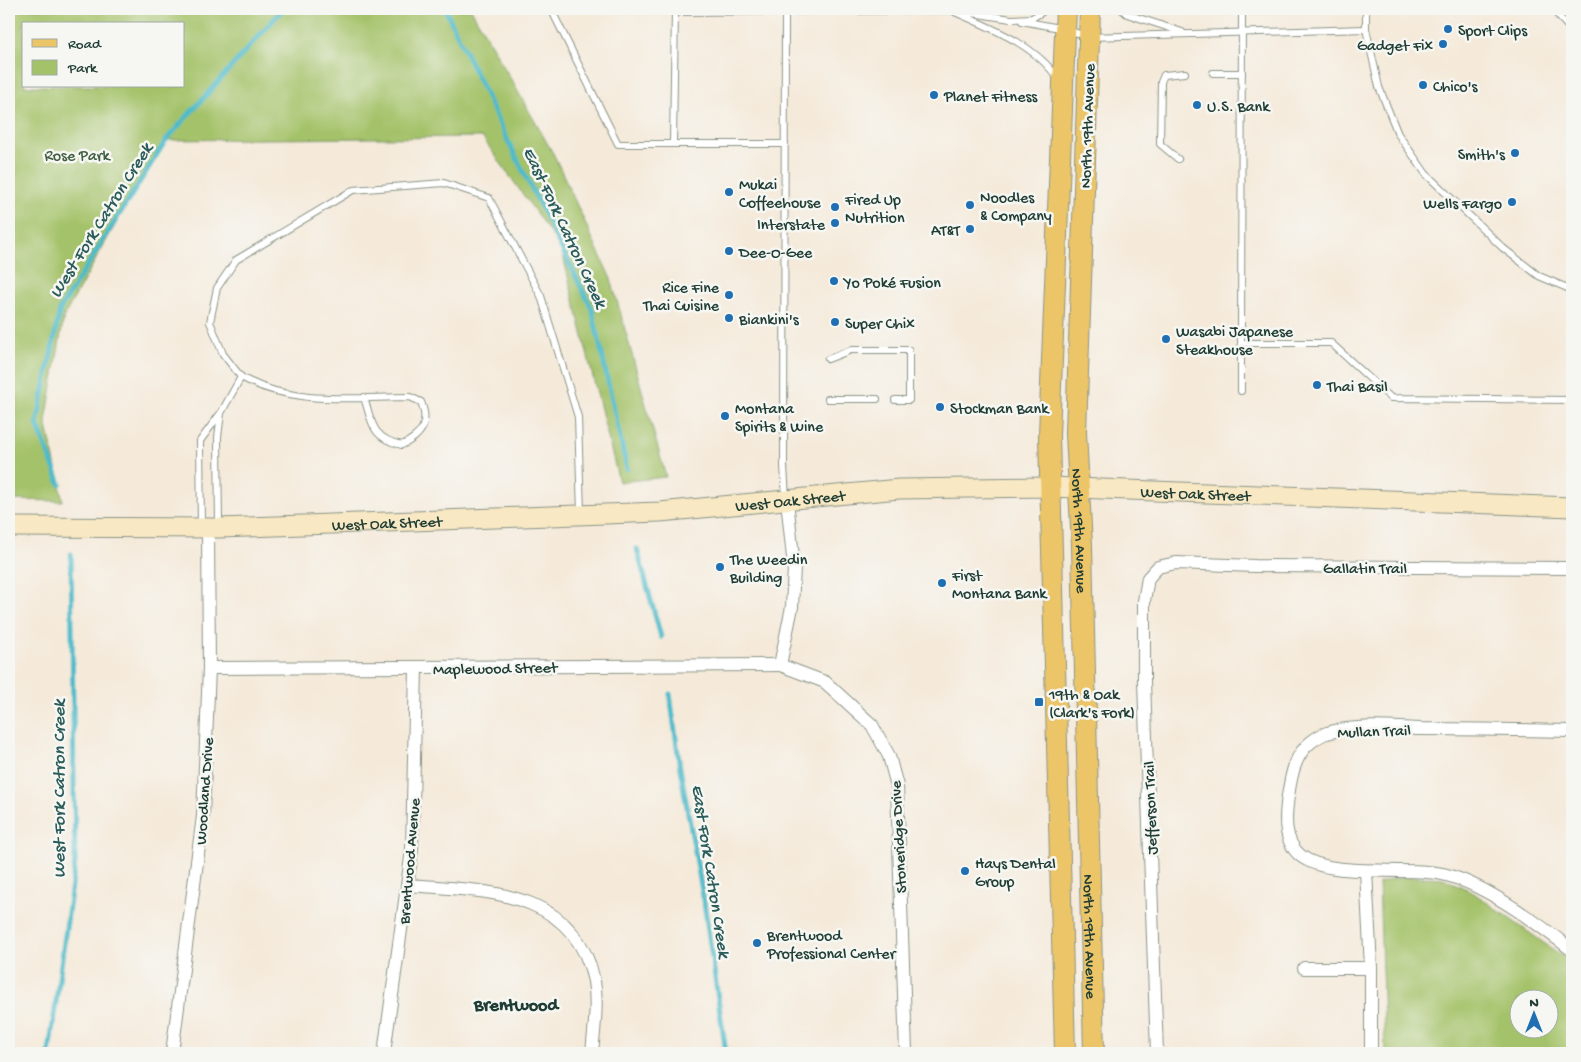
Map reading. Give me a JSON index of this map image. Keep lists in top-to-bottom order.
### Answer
{
  "streets": {
    "main road": ["North 19th Avenue", "West Oak Street"],
    "street": [
      "Gallatin Trail",
      "Maplewood Street",
      "Mullan Trail",
      "Woodland Drive",
      "Jefferson Trail",
      "Stoneridge Drive",
      "Brentwood Avenue"
    ]
  },
  "crossings": [
    ["North 19th Avenue", "West Oak Street"],
    ["West Oak Street", "Woodland Drive"],
    ["Gallatin Trail", "Jefferson Trail"],
    ["Maplewood Street", "Woodland Drive"],
    ["Maplewood Street", "Stoneridge Drive"],
    ["Maplewood Street", "Brentwood Avenue"]
  ],
  "districts": ["Brentwood"],
  "water": ["West Fork Catron Creek", "East Fork Catron Creek"],
  "parks": ["Rose Park"],
  "places": {
    "other": [
      "Sport Clips",
      "Gadget Fix",
      "Chico's",
      "Planet Fitness",
      "U.S. Bank",
      "Smith's",
      "Mukai Coffeehouse",
      "Wells Fargo",
      "Noodles & Company",
      "Fired Up Nutrition",
      "Interstate",
      "AT&T",
      "Dee-O-Gee",
      "Yo Poké Fusion",
      "Rice Fine Thai Cuisine",
      "Biankini's",
      "Super Chix",
      "Wasabi Japanese Steakhouse",
      "Thai Basil",
      "Stockman Bank",
      "Montana Spirits & Wine",
      "The Weedin Building",
      "First Montana Bank",
      "Hays Dental Group",
      "Brentwood Professional Center"
    ],
    "transit": ["19th & Oak (Clark's Fork)"]
  },
  "legend": ["Road", "Park"],
  "north": "top"
}
